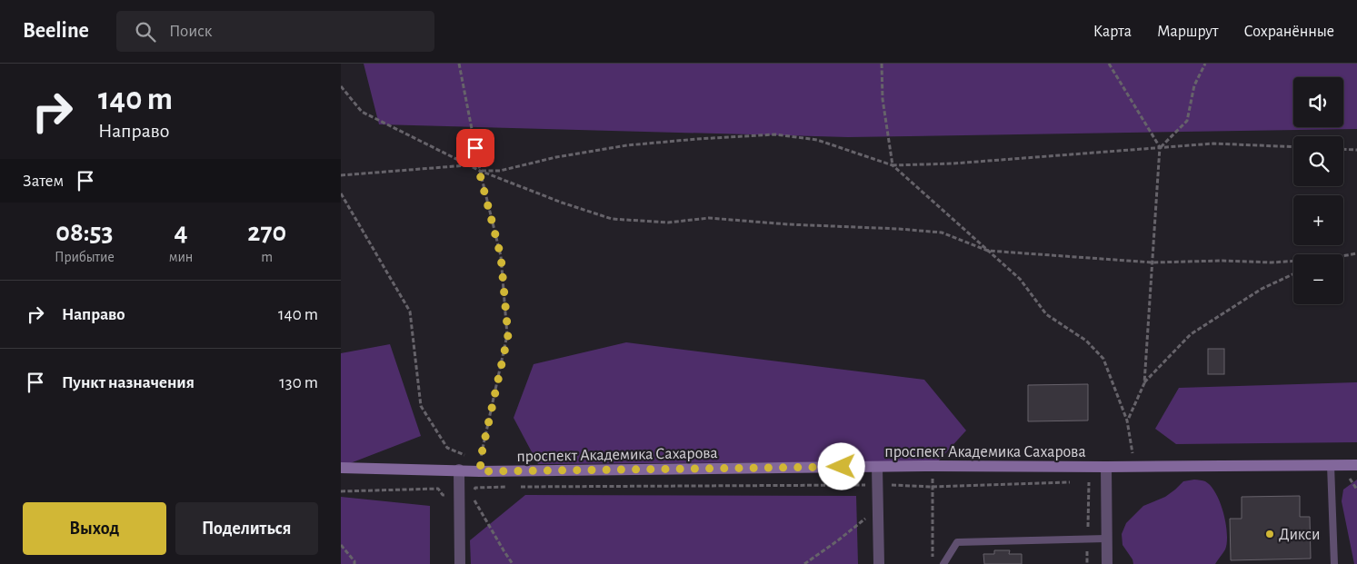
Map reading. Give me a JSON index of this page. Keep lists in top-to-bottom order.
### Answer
{
  "streets": {
    "street": ["проспект Академика Сахарова"]
  },
  "places": ["Дикси"],
  "page": {
    "header": "Beeline",
    "search": "Поиск",
    "nav": ["Карта", "Маршрут", "Сохранённые"],
    "turn": ["140 m", "Направо"],
    "map_buttons": ["+", "−"],
    "then": "Затем",
    "eta": [
      "08:53",
      "Прибытие",
      "4",
      "мин",
      "270",
      "m"
    ],
    "list": [
      {
        "name": "Направо",
        "value": "140 m"
      },
      {
        "name": "Пункт назначения",
        "value": "130 m"
      }
    ],
    "buttons": ["Выход", "Поделиться"]
  }
}
